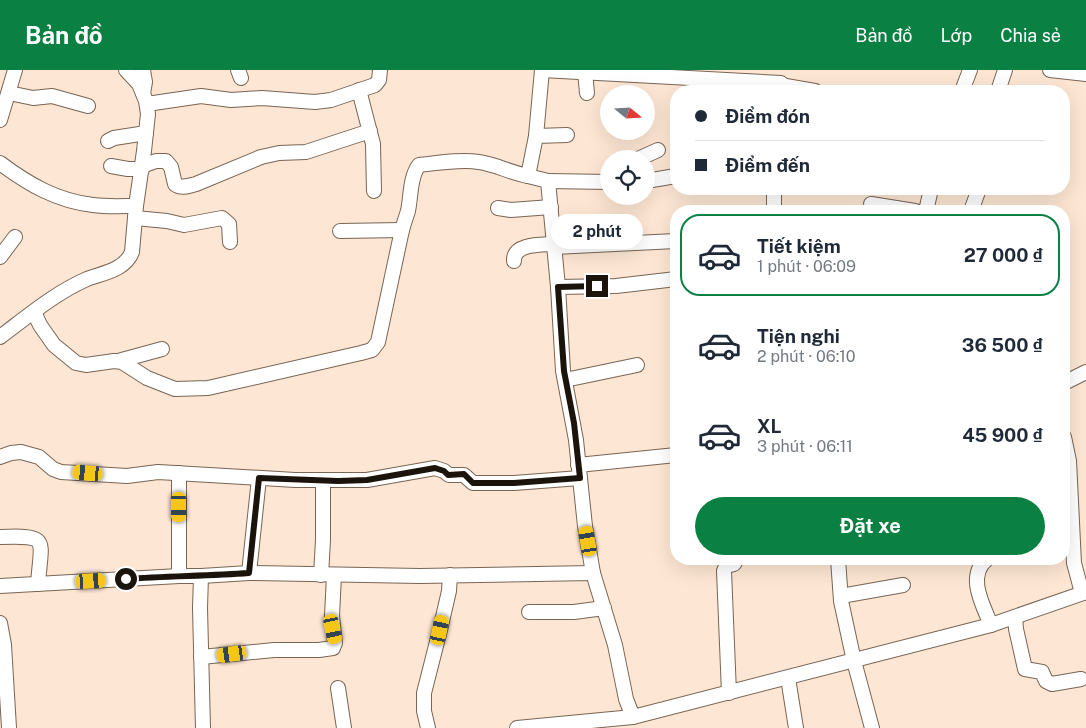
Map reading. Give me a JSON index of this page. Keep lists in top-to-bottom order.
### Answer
{
  "north": "right",
  "page": {
    "header": "Bản đồ",
    "nav": ["Bản đồ", "Lớp", "Chia sẻ"],
    "banner": ["Điểm đón", "Điểm đến"],
    "bubble": "2 phút",
    "list": [
      {
        "name": "Tiết kiệm",
        "note": "1 phút · 06:09",
        "value": "27 000 ₫"
      },
      {
        "name": "Tiện nghi",
        "note": "2 phút · 06:10",
        "value": "36 500 ₫"
      },
      {
        "name": "XL",
        "note": "3 phút · 06:11",
        "value": "45 900 ₫"
      }
    ],
    "buttons": "Đặt xe"
  }
}
